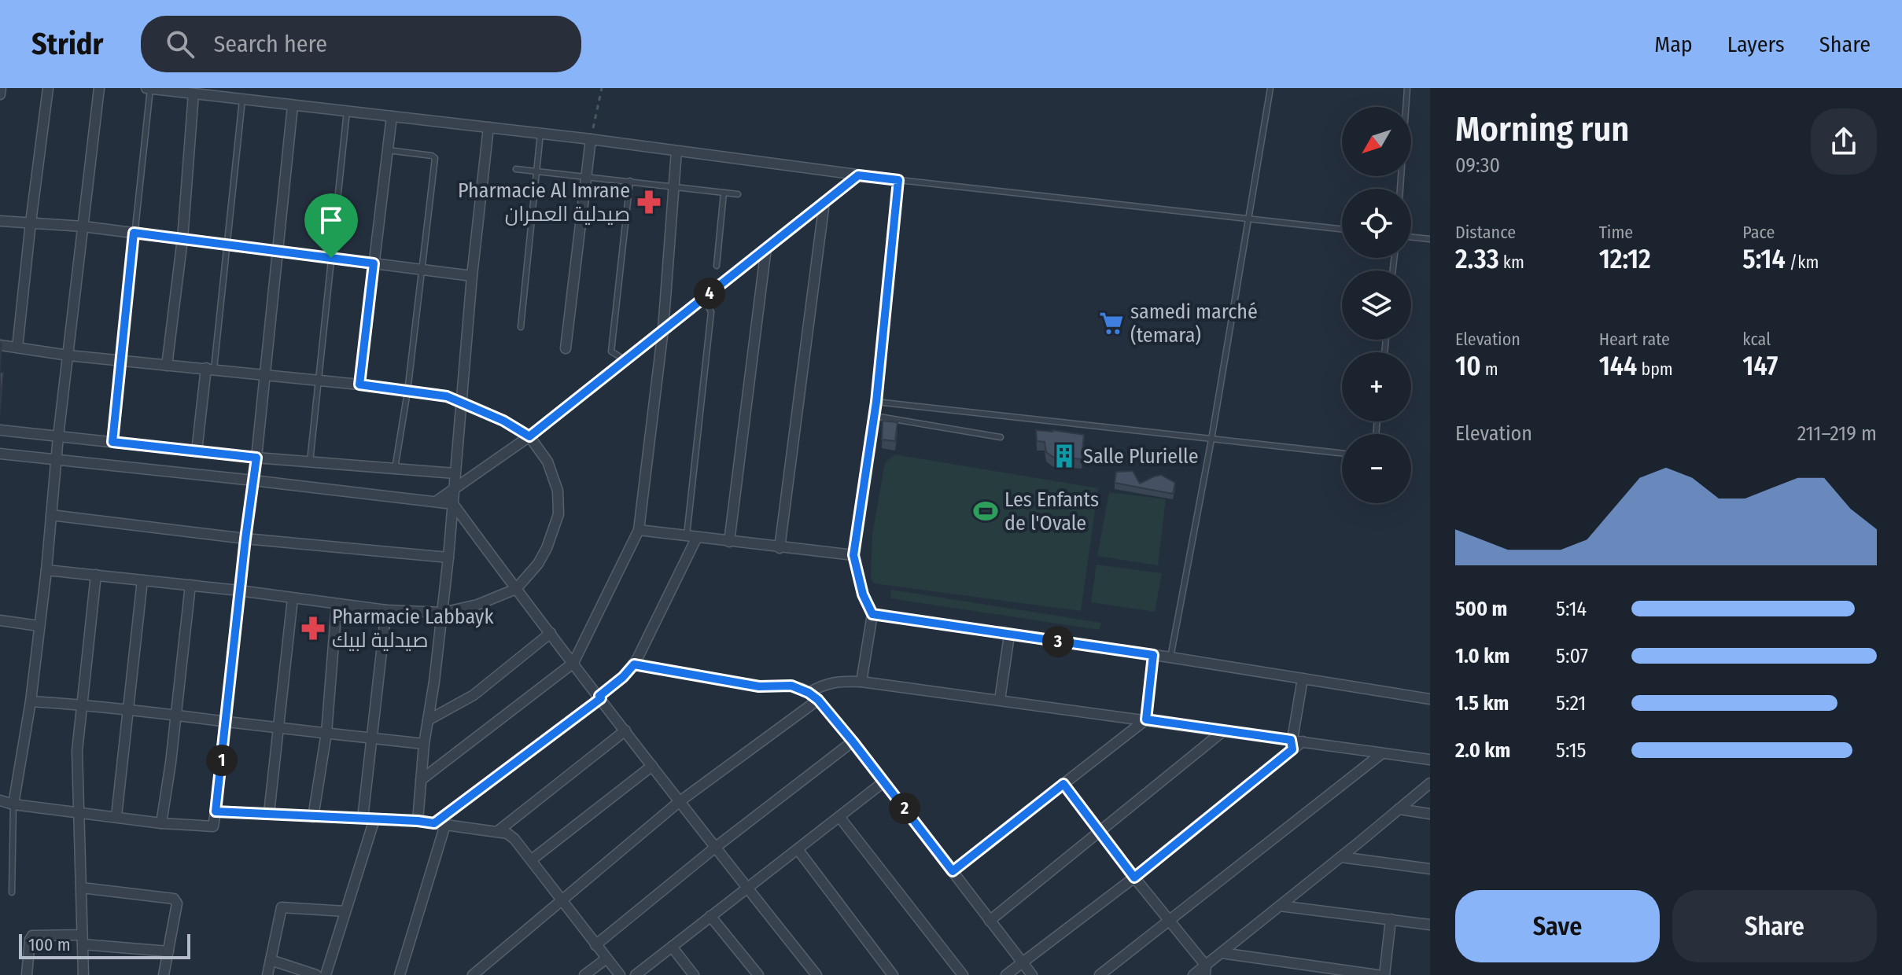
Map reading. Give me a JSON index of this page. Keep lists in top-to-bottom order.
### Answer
{
  "places": {
    "pharmacy": ["Pharmacie Al Imrane صيدلية العمران", "Pharmacie Labbayk صيدلية لبيك"],
    "supermarket": ["samedi marché (temara)"],
    "building": ["Salle Plurielle"],
    "sports": ["Les Enfants de l'Ovale"]
  },
  "scale_bar": "100 m",
  "north": "bottom left",
  "page": {
    "header": "Stridr",
    "search": "Search here",
    "nav": ["Map", "Layers", "Share"],
    "heading": ["Morning run", "09:30"],
    "map_buttons": ["+", "−"],
    "stats": [
      ["Distance", "2.33 km"],
      ["Time", "12:12"],
      ["Pace", "5:14 /km"],
      ["Elevation", "10 m"],
      ["Heart rate", "144 bpm"],
      ["kcal", "147"]
    ],
    "pins": [
      "4",
      "3",
      "1",
      "2"
    ],
    "chart": ["Elevation", "211–219 m"],
    "list": [
      {
        "name": "500 m",
        "note": "5:14"
      },
      {
        "name": "1.0 km",
        "note": "5:07"
      },
      {
        "name": "1.5 km",
        "note": "5:21"
      },
      {
        "name": "2.0 km",
        "note": "5:15"
      }
    ],
    "buttons": ["Save", "Share"],
    "scale": "100 m"
  }
}
